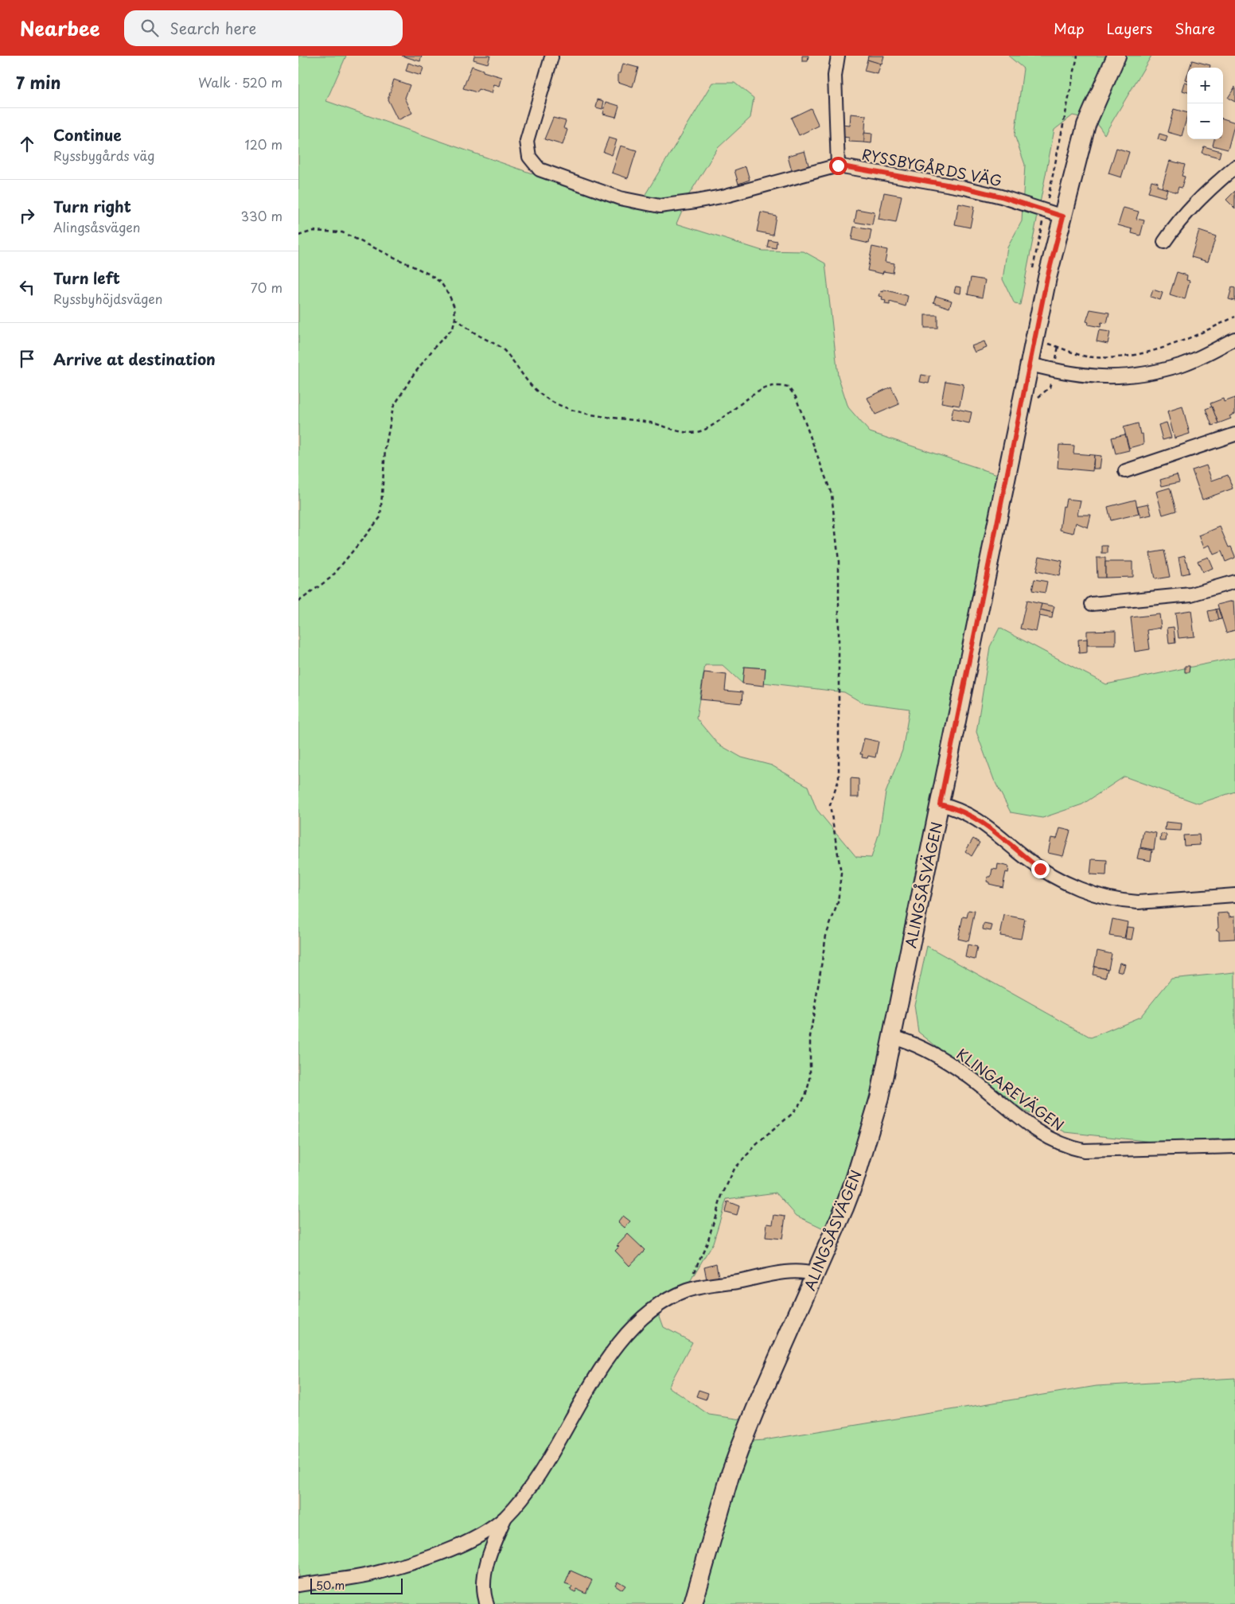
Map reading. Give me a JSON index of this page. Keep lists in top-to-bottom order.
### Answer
{
  "streets": {
    "main road": ["ALINGSÅSVÄGEN"],
    "street": ["RYSSBYGÅRDS VÄG", "KLINGAREVÄGEN"]
  },
  "crossings": [
    ["RYSSBYGÅRDS VÄG", "ALINGSÅSVÄGEN"],
    ["ALINGSÅSVÄGEN", "KLINGAREVÄGEN"]
  ],
  "scale_bar": "50 m",
  "page": {
    "header": "Nearbee",
    "search": "Search here",
    "nav": ["Map", "Layers", "Share"],
    "heading": ["7 min", "Walk · 520 m"],
    "map_buttons": ["+", "−"],
    "list": [
      ["Continue", "Ryssbygårds väg", "120 m"],
      ["Turn right", "Alingsåsvägen", "330 m"],
      ["Turn left", "Ryssbyhöjdsvägen", "70 m"],
      "Arrive at destination"
    ],
    "scale": "50 m"
  }
}
